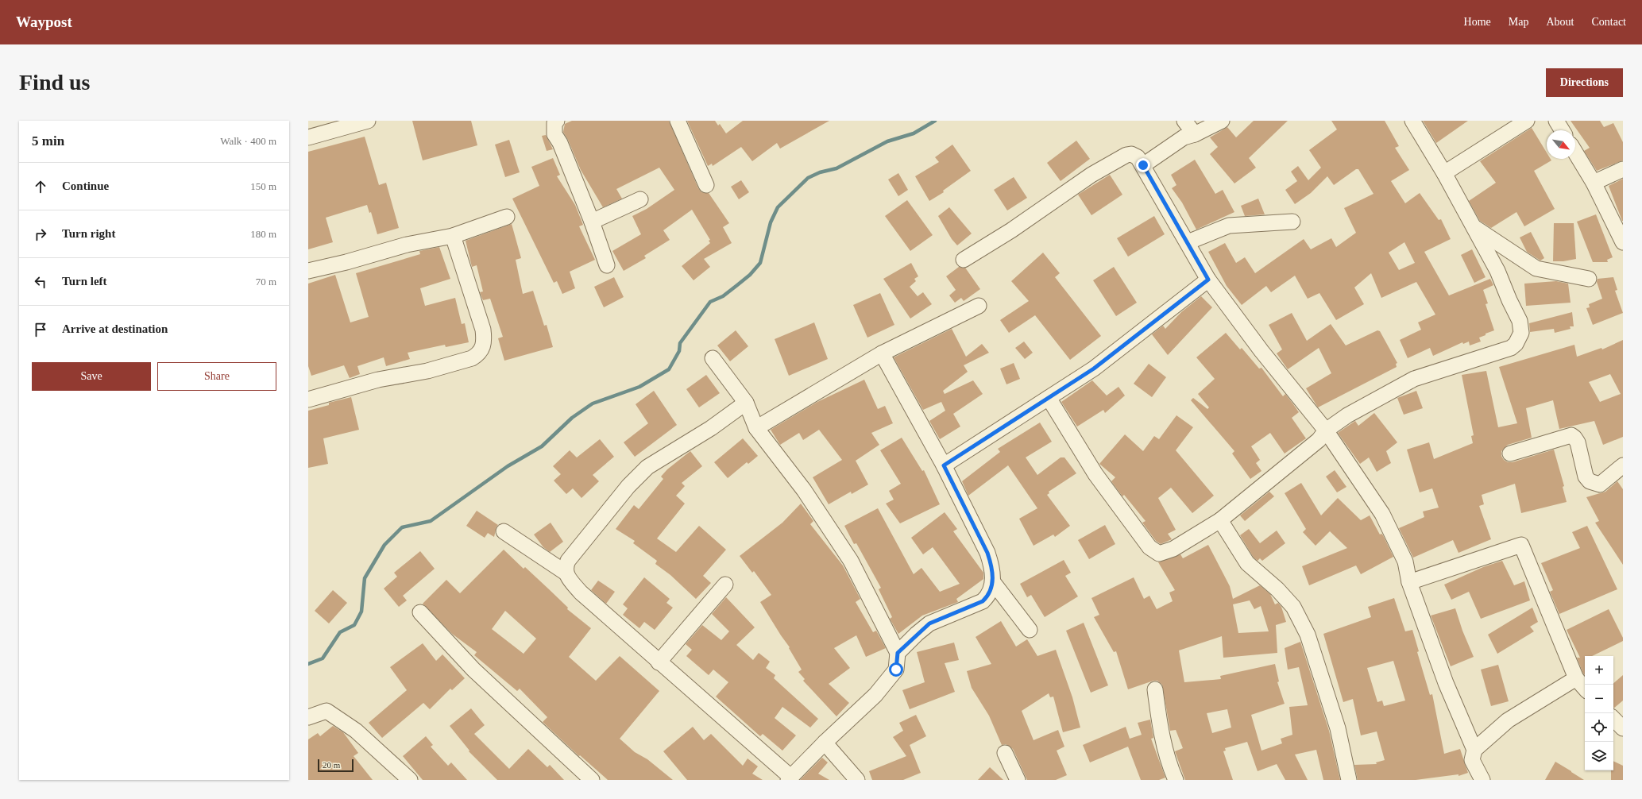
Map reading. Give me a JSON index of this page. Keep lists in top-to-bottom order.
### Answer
{
  "scale_bar": "20 m",
  "north": "bottom right",
  "page": {
    "header": "Waypost",
    "nav": [
      "Home",
      "Map",
      "About",
      "Contact"
    ],
    "buttons": [
      "Directions",
      ["Save", "Share"]
    ],
    "title": "Find us",
    "heading": ["5 min", "Walk · 400 m"],
    "list": [
      ["Continue", "150 m"],
      ["Turn right", "180 m"],
      ["Turn left", "70 m"],
      "Arrive at destination"
    ],
    "map_buttons": ["+", "−"],
    "scale": "20 m"
  }
}
